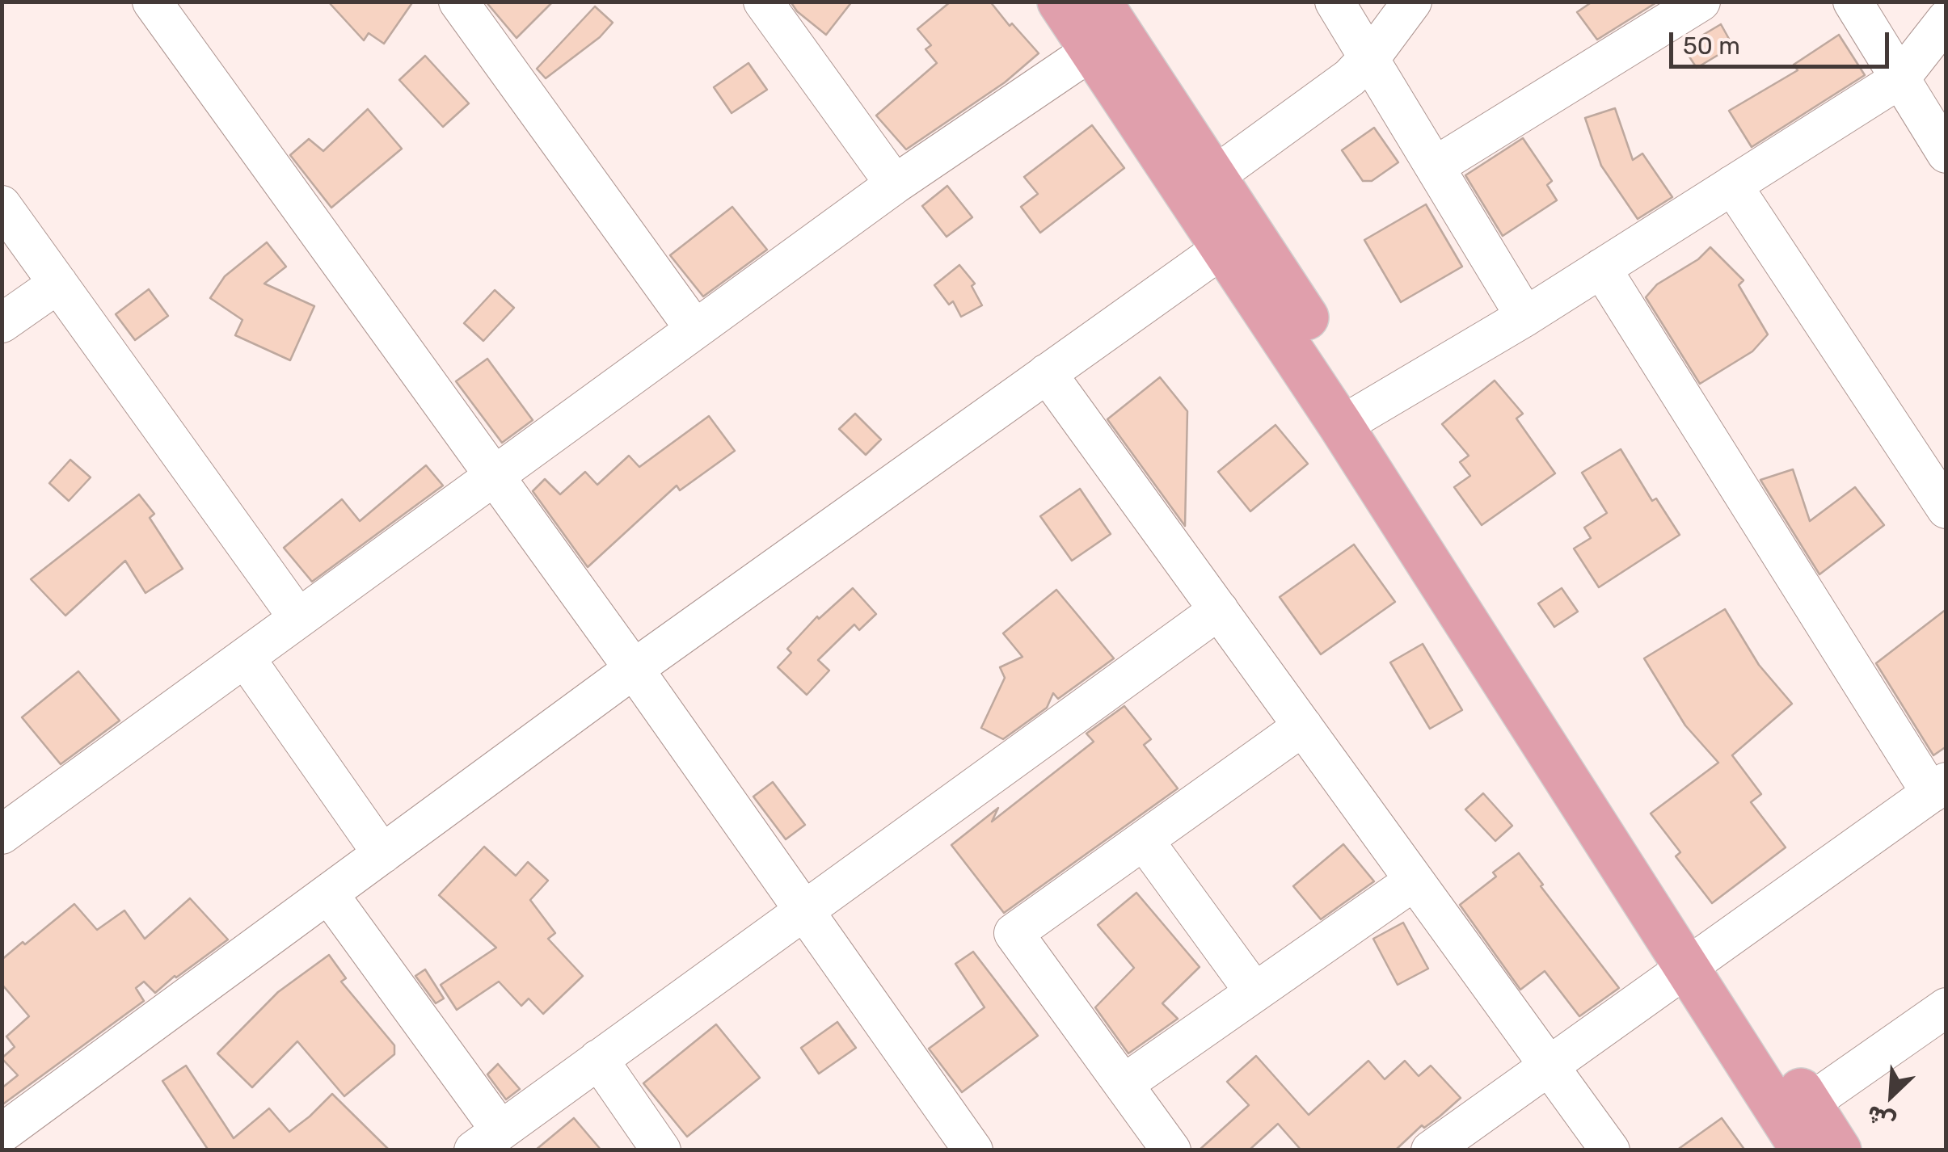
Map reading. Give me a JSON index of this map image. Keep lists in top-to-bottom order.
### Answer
{
  "scale_bar": "50 m",
  "north": "bottom left"
}
